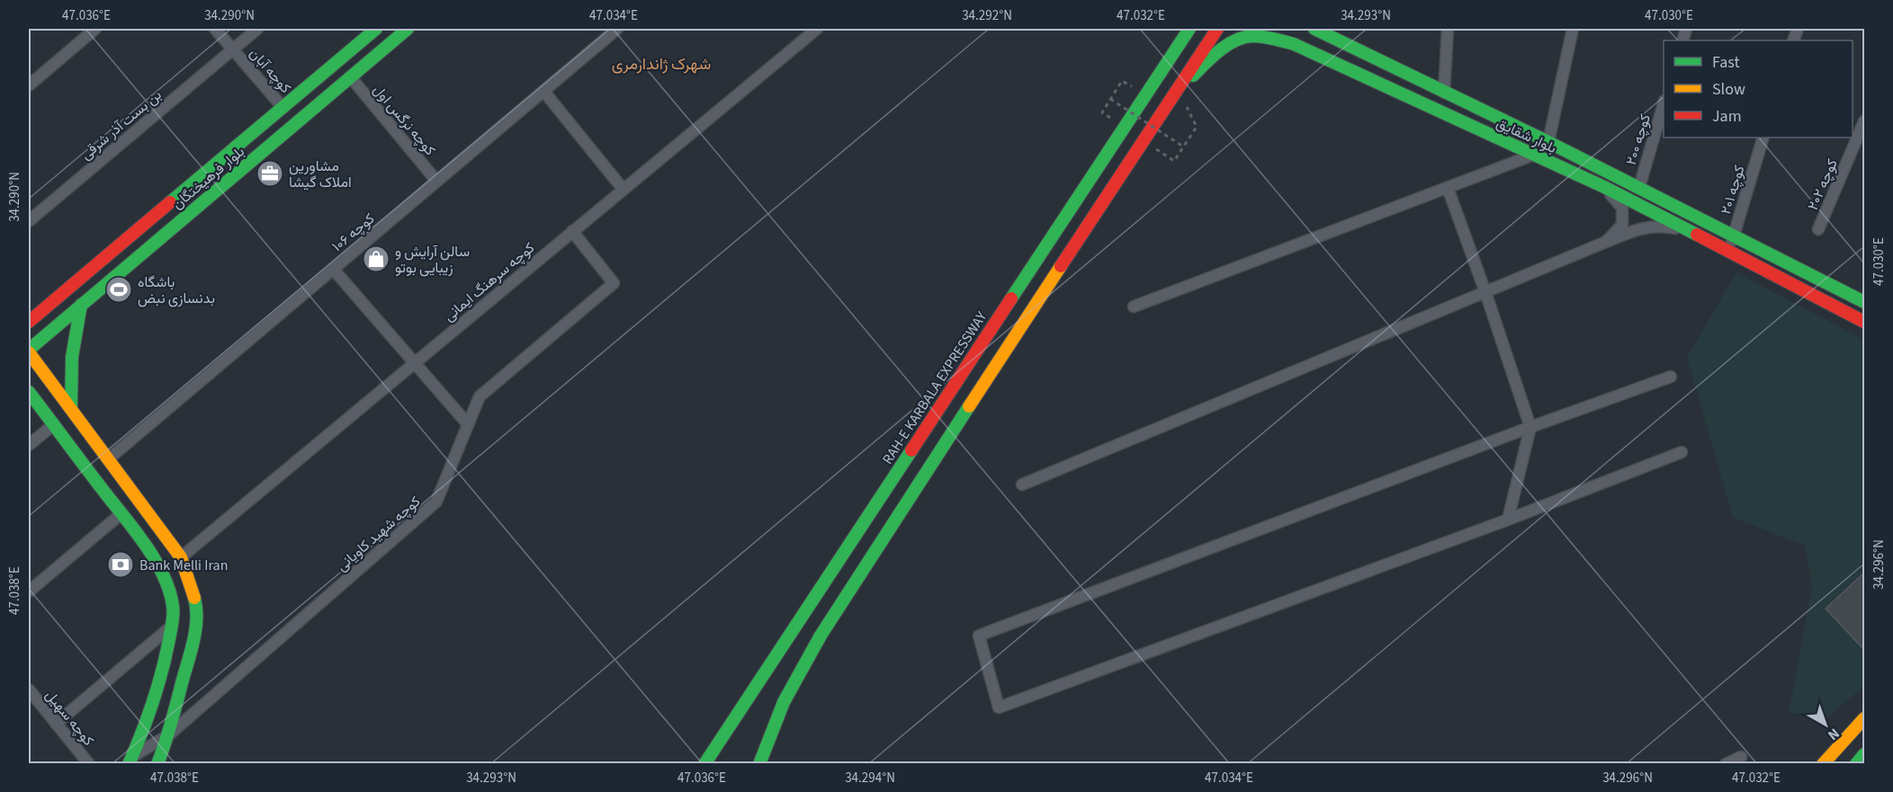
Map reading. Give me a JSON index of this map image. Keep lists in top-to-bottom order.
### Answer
{
  "streets": {
    "main road": ["بلوار شقایق", "بلوار فرهیختگان", "RAH-E KARBALA EXPRESSWAY"],
    "street": [
      "کوچه آبان",
      "کوچه نرگس اول",
      "بن بست آذر شرقی",
      "کوچه ۲۰۰",
      "کوچه ۲۰۲",
      "کوچه ۲۰۱",
      "کوچه ۱۰۶",
      "کوچه سرهنگ ایمانی",
      "کوچه شهید کاویانی",
      "کوچه سهیل"
    ]
  },
  "crossings": [
    ["کوچه آبان", "بن بست آذر شرقی"],
    ["کوچه آبان", "بلوار فرهیختگان"],
    ["کوچه نرگس اول", "بلوار فرهیختگان"],
    ["کوچه نرگس اول", "کوچه ۱۰۶"],
    ["بلوار شقایق", "کوچه ۲۰۰"],
    ["بلوار شقایق", "کوچه ۲۰۱"],
    ["کوچه سرهنگ ایمانی", "کوچه شهید کاویانی"]
  ],
  "districts": ["شهرک ژاندارمری"],
  "places": {
    "office": ["مشاورین املاک گیشا"],
    "shop": ["سالن آرایش و زیبایی بوتو"],
    "sports": ["باشگاه بدنسازی نبض"],
    "bank": ["Bank Melli Iran"]
  },
  "legend": ["Fast", "Slow", "Jam"],
  "north": "bottom right",
  "coordinates": [
    "47.036°E",
    "34.290°N",
    "47.034°E",
    "34.292°N",
    "47.032°E",
    "34.293°N",
    "47.030°E",
    "34.296°N",
    "47.038°E",
    "34.294°N"
  ]
}
